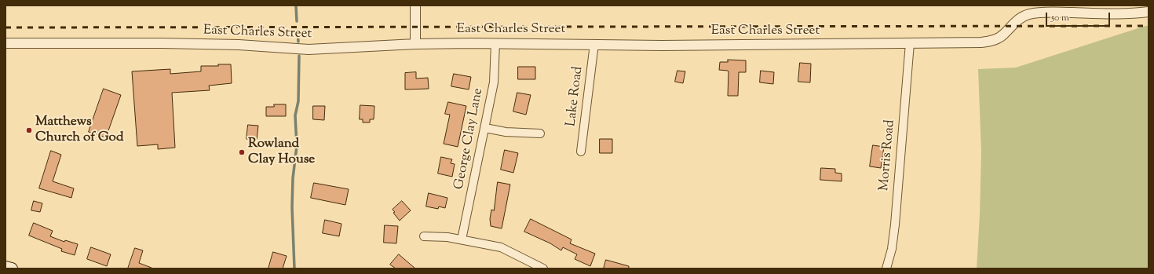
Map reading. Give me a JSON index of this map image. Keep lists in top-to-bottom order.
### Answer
{
  "streets": {
    "street": [
      "East Charles Street",
      "Lake Road",
      "George Clay Lane",
      "Morris Road"
    ]
  },
  "crossings": [
    ["East Charles Street", "Lake Road"],
    ["East Charles Street", "George Clay Lane"],
    ["East Charles Street", "Morris Road"]
  ],
  "places": ["Matthews Church of God", "Rowland Clay House"],
  "scale_bar": "50 m"
}
